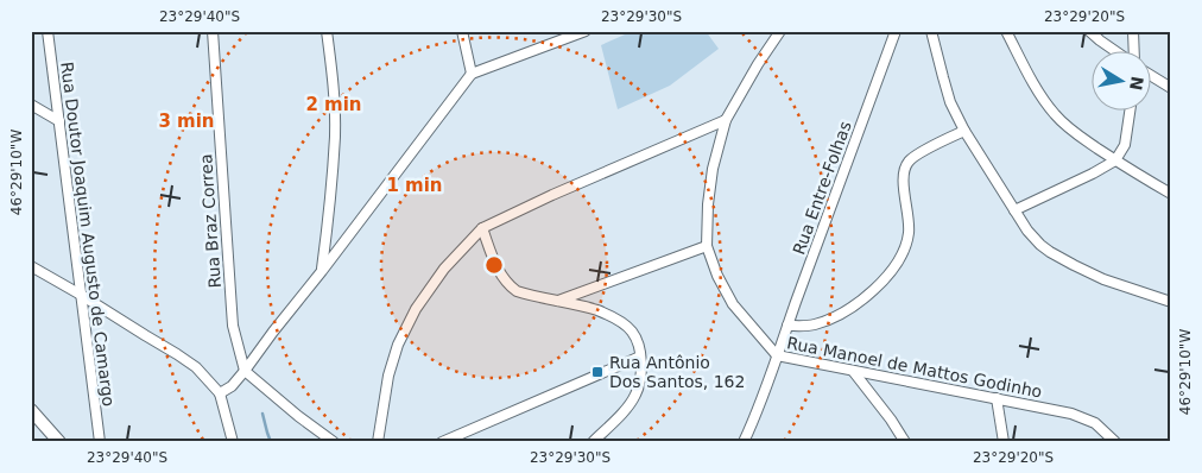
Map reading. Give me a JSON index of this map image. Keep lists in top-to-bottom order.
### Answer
{
  "streets": {
    "street": [
      "Rua Entre-Folhas",
      "Rua Braz Correa",
      "Rua Doutor Joaquim Augusto de Camargo",
      "Rua Manoel de Mattos Godinho"
    ]
  },
  "crossings": [
    ["Rua Entre-Folhas", "Rua Manoel de Mattos Godinho"]
  ],
  "places": {
    "transit": ["Rua Antônio Dos Santos, 162"]
  },
  "north": "right",
  "coordinates": [
    "23°29'40\"S",
    "23°29'30\"S",
    "23°29'20\"S",
    "46°29'10\"W"
  ],
  "rings": ["2 min", "3 min", "1 min"]
}
